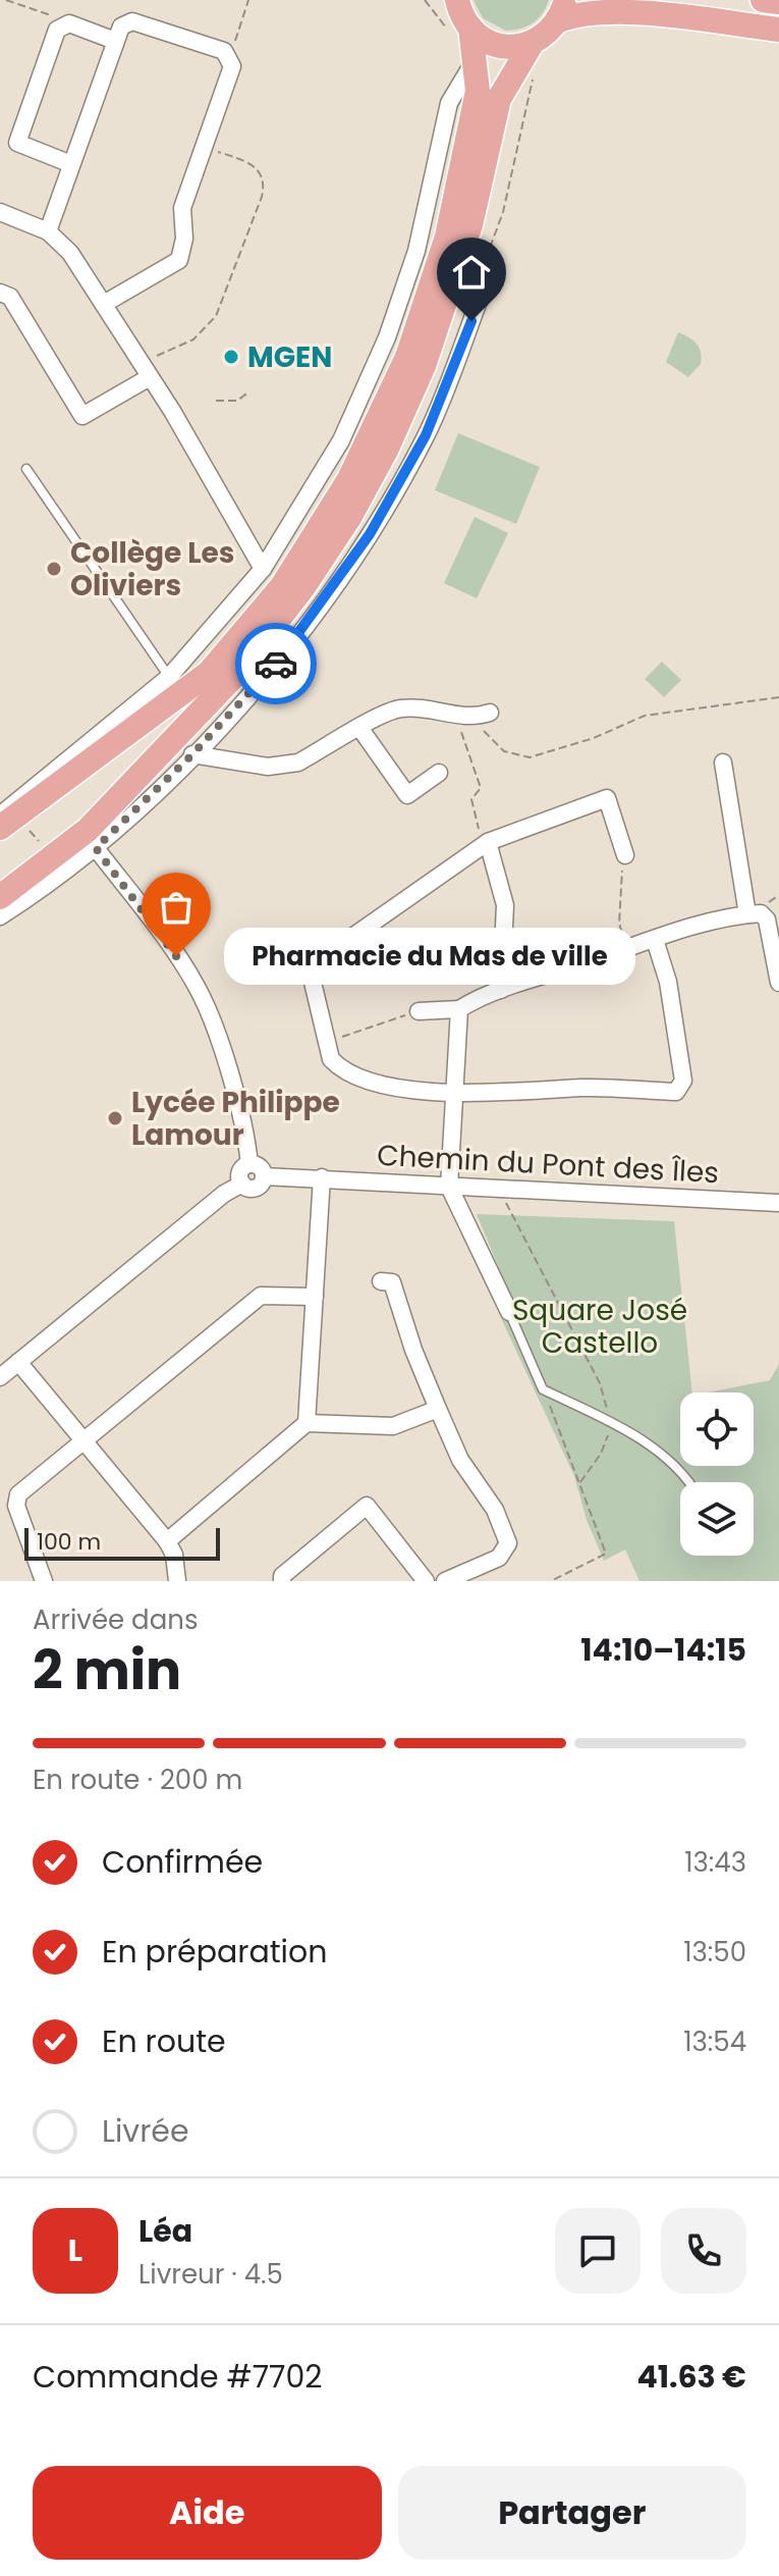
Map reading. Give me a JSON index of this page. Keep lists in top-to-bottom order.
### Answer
{
  "streets": {
    "street": ["Chemin du Pont des Îles"]
  },
  "parks": ["Square José Castello"],
  "places": [
    "MGEN",
    "Collège Les Oliviers",
    "Pharmacie du Mas de ville",
    "Lycée Philippe Lamour"
  ],
  "scale_bar": "100 m",
  "page": {
    "bubble": "Pharmacie du Mas de ville",
    "scale": "100 m",
    "heading": ["2 min", "Arrivée dans", "14:10–14:15"],
    "panel": [
      "Léa",
      "Livreur · 4.5",
      "Commande #7702",
      "41.63 €"
    ],
    "bar": "En route · 200 m",
    "list": [
      ["Confirmée", "13:43"],
      ["En préparation", "13:50"],
      ["En route", "13:54"],
      "Livrée"
    ],
    "round": "L",
    "buttons": ["Aide", "Partager"]
  }
}
